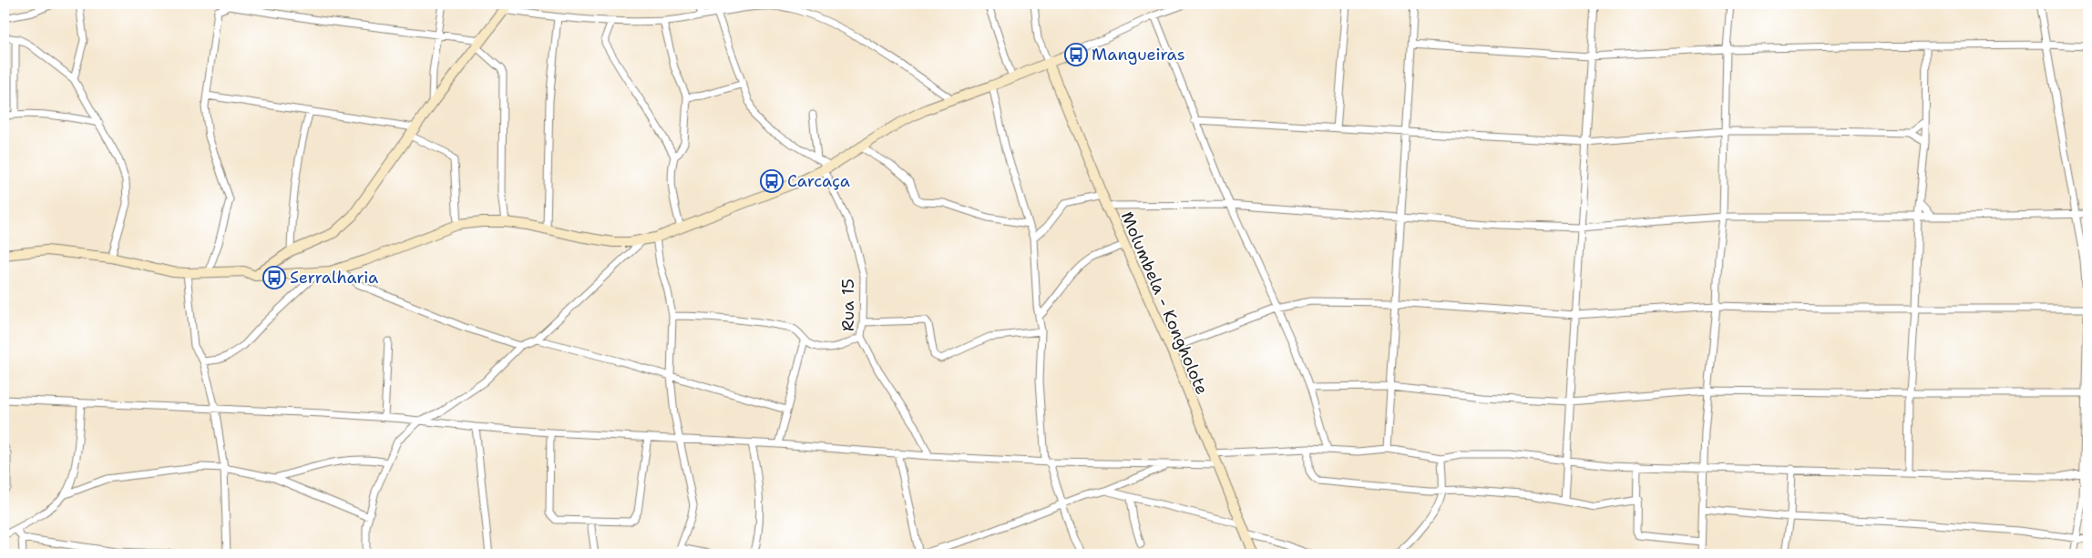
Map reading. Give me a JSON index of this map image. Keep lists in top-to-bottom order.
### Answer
{
  "streets": {
    "street": ["Molumbela - Kongholote", "Rua 15"]
  },
  "places": {
    "bus stop": ["Mangueiras", "Carcaça", "Serralharia"]
  }
}
